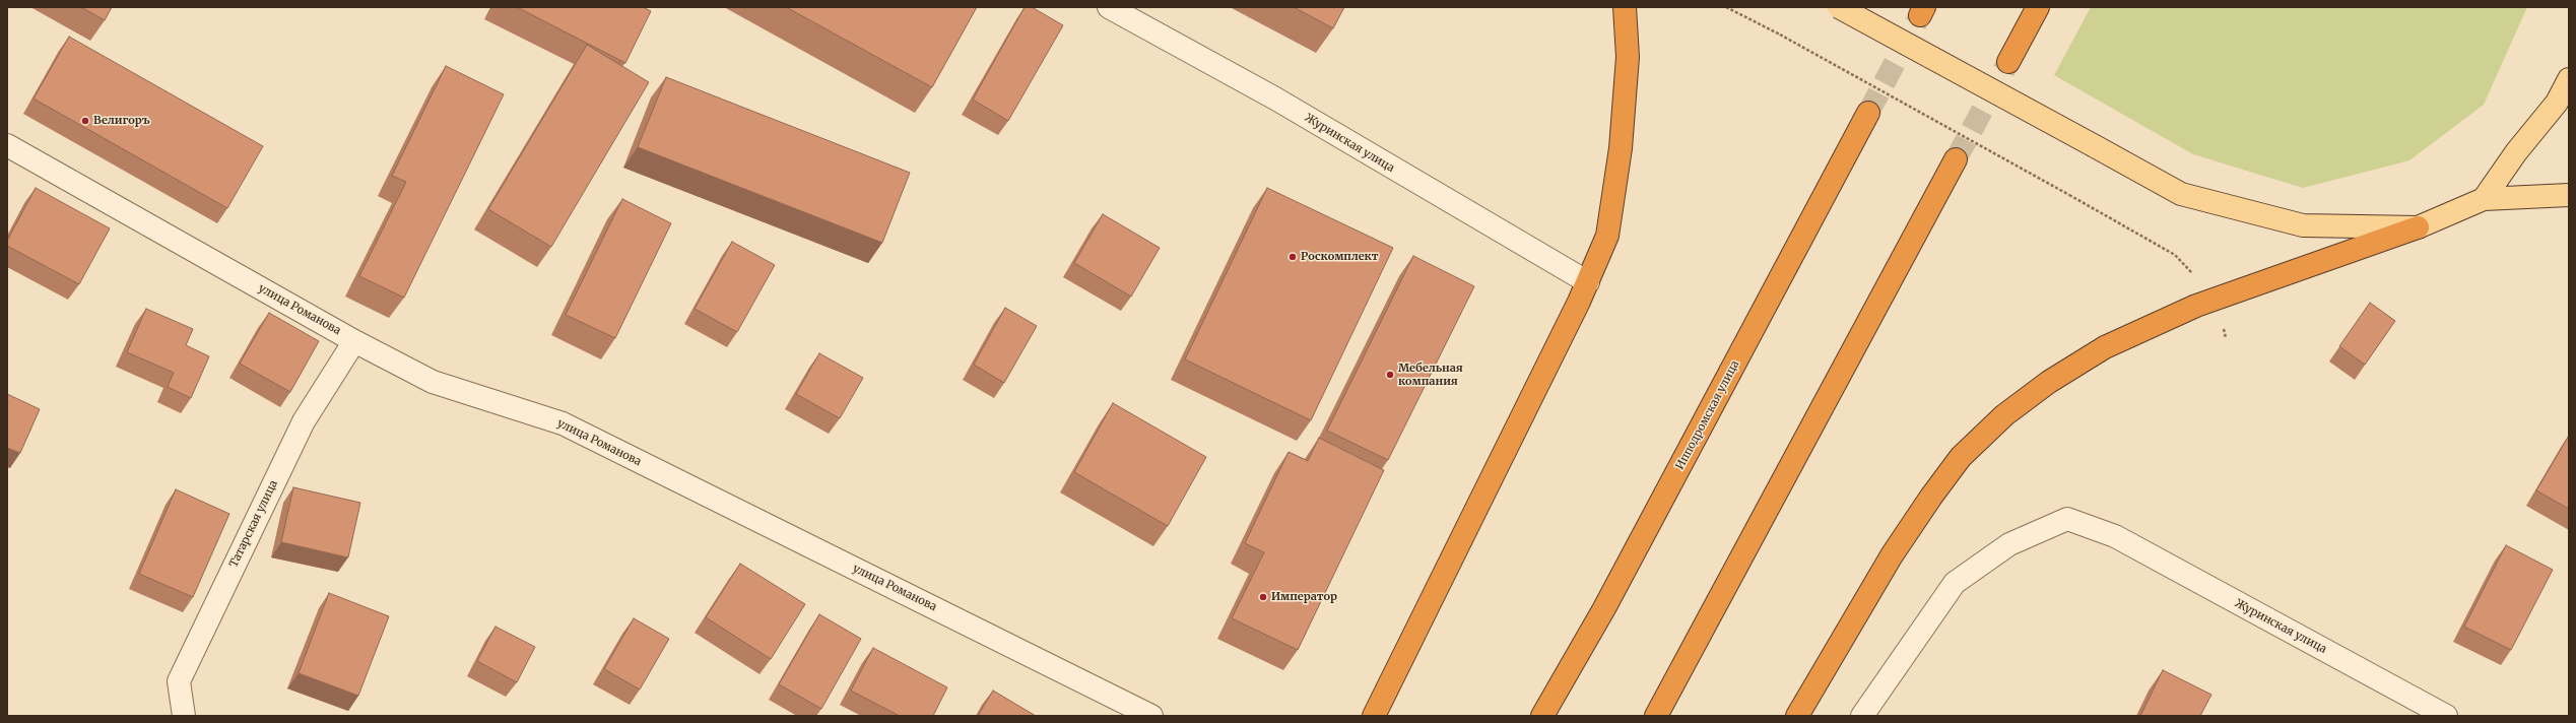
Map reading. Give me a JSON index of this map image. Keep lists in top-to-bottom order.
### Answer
{
  "streets": {
    "highway": ["Ипподромская улица"],
    "street": ["Журинская улица", "улица Романова", "Татарская улица"]
  },
  "crossings": [
    ["улица Романова", "Татарская улица"]
  ],
  "places": [
    "Велигоръ",
    "Роскомплект",
    "Мебельная компания",
    "Император"
  ]
}
